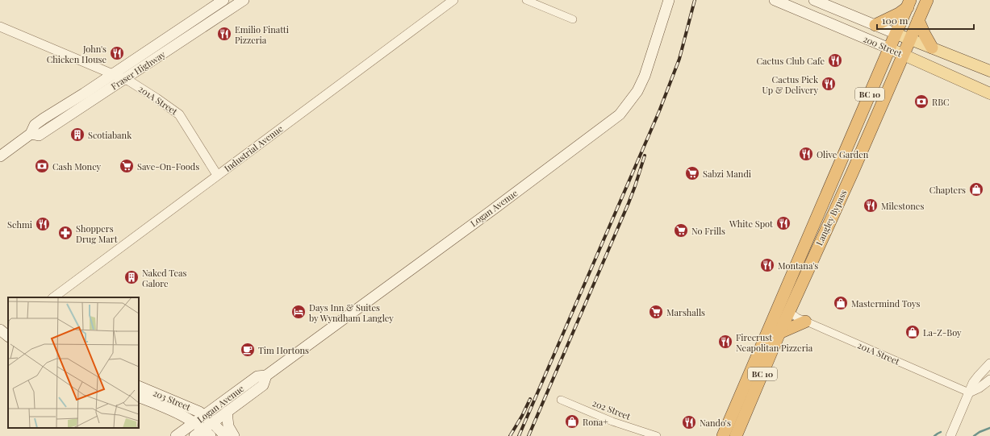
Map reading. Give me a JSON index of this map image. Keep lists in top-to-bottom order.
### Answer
{
  "streets": {
    "highway": ["BC 10", "Langley Bypass"],
    "main road": [
      "200 Street",
      "Fraser Highway",
      "Logan Avenue",
      "203 Street"
    ],
    "street": ["201A Street", "Industrial Avenue", "202 Street"]
  },
  "crossings": [
    ["200 Street", "Langley Bypass"],
    ["Fraser Highway", "201A Street"],
    ["201A Street", "Industrial Avenue"],
    ["201A Street", "Langley Bypass"],
    ["Logan Avenue", "203 Street"]
  ],
  "places": {
    "restaurant": [
      "Emilio Finatti Pizzeria",
      "John's Chicken House",
      "Cactus Club Cafe",
      "Cactus Pick Up & Delivery",
      "Olive Garden",
      "Milestones",
      "White Spot",
      "Sehmi",
      "Montana's",
      "Firecrust Neapolitan Pizzeria",
      "Nando's"
    ],
    "bank": ["RBC", "Cash Money"],
    "building": ["Scotiabank", "Naked Teas Galore"],
    "supermarket": [
      "Save-On-Foods",
      "Sabzi Mandi",
      "No Frills",
      "Marshalls"
    ],
    "shop": [
      "Chapters",
      "Mastermind Toys",
      "La-Z-Boy",
      "Rona+"
    ],
    "pharmacy": ["Shoppers Drug Mart"],
    "hotel": ["Days Inn & Suites by Wyndham Langley"],
    "cafe": ["Tim Hortons"]
  },
  "scale_bar": "100 m"
}
